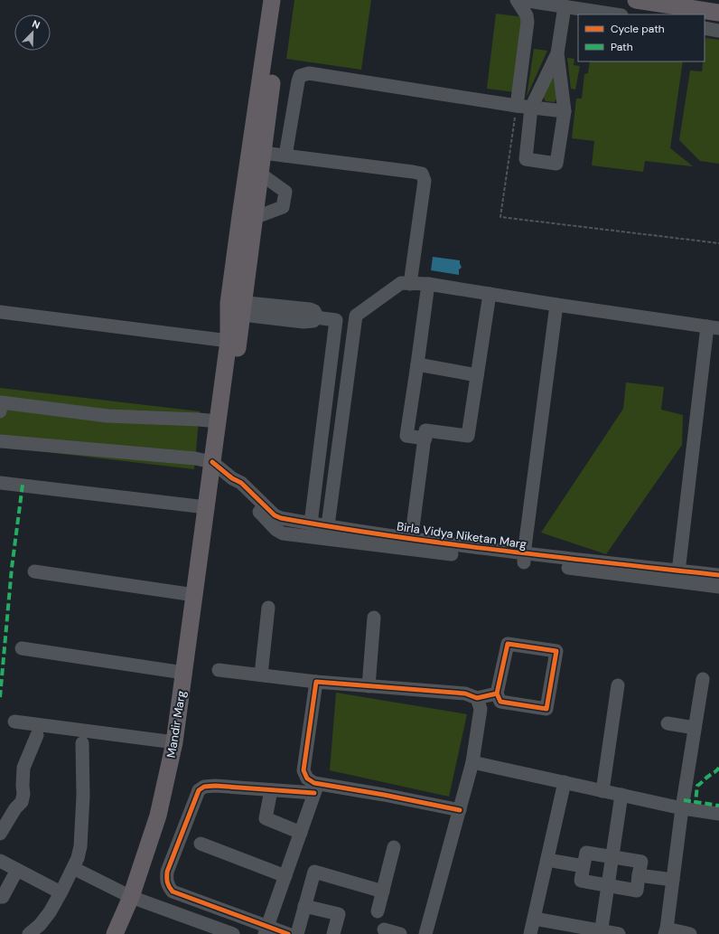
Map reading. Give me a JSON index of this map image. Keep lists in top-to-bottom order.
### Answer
{
  "streets": {
    "main road": ["Mandir Marg"],
    "street": ["Birla Vidya Niketan Marg"]
  },
  "legend": ["Cycle path", "Path"],
  "north": "top right"
}
